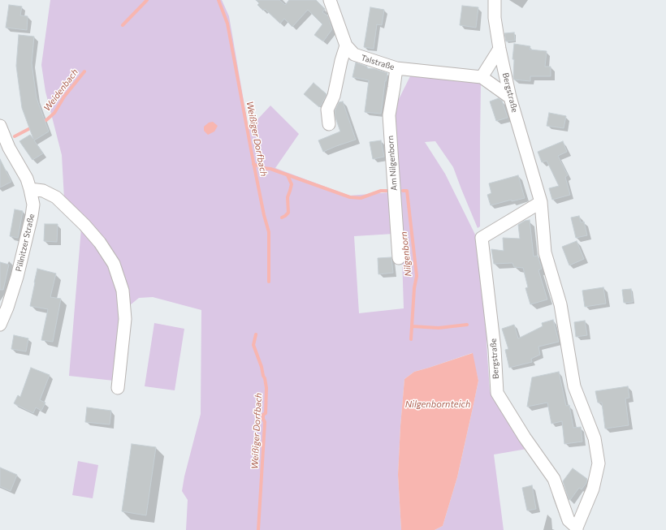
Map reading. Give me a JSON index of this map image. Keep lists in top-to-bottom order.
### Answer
{
  "streets": {
    "street": [
      "Talstraße",
      "Bergstraße",
      "Am Nilgenborn",
      "Pillnitzer Straße"
    ]
  },
  "crossings": [
    ["Talstraße", "Bergstraße"],
    ["Talstraße", "Am Nilgenborn"]
  ],
  "water": [
    "Weidenbach",
    "Weißiger Dorfbach",
    "Nilgenborn",
    "Nilgenbornteich"
  ]
}
